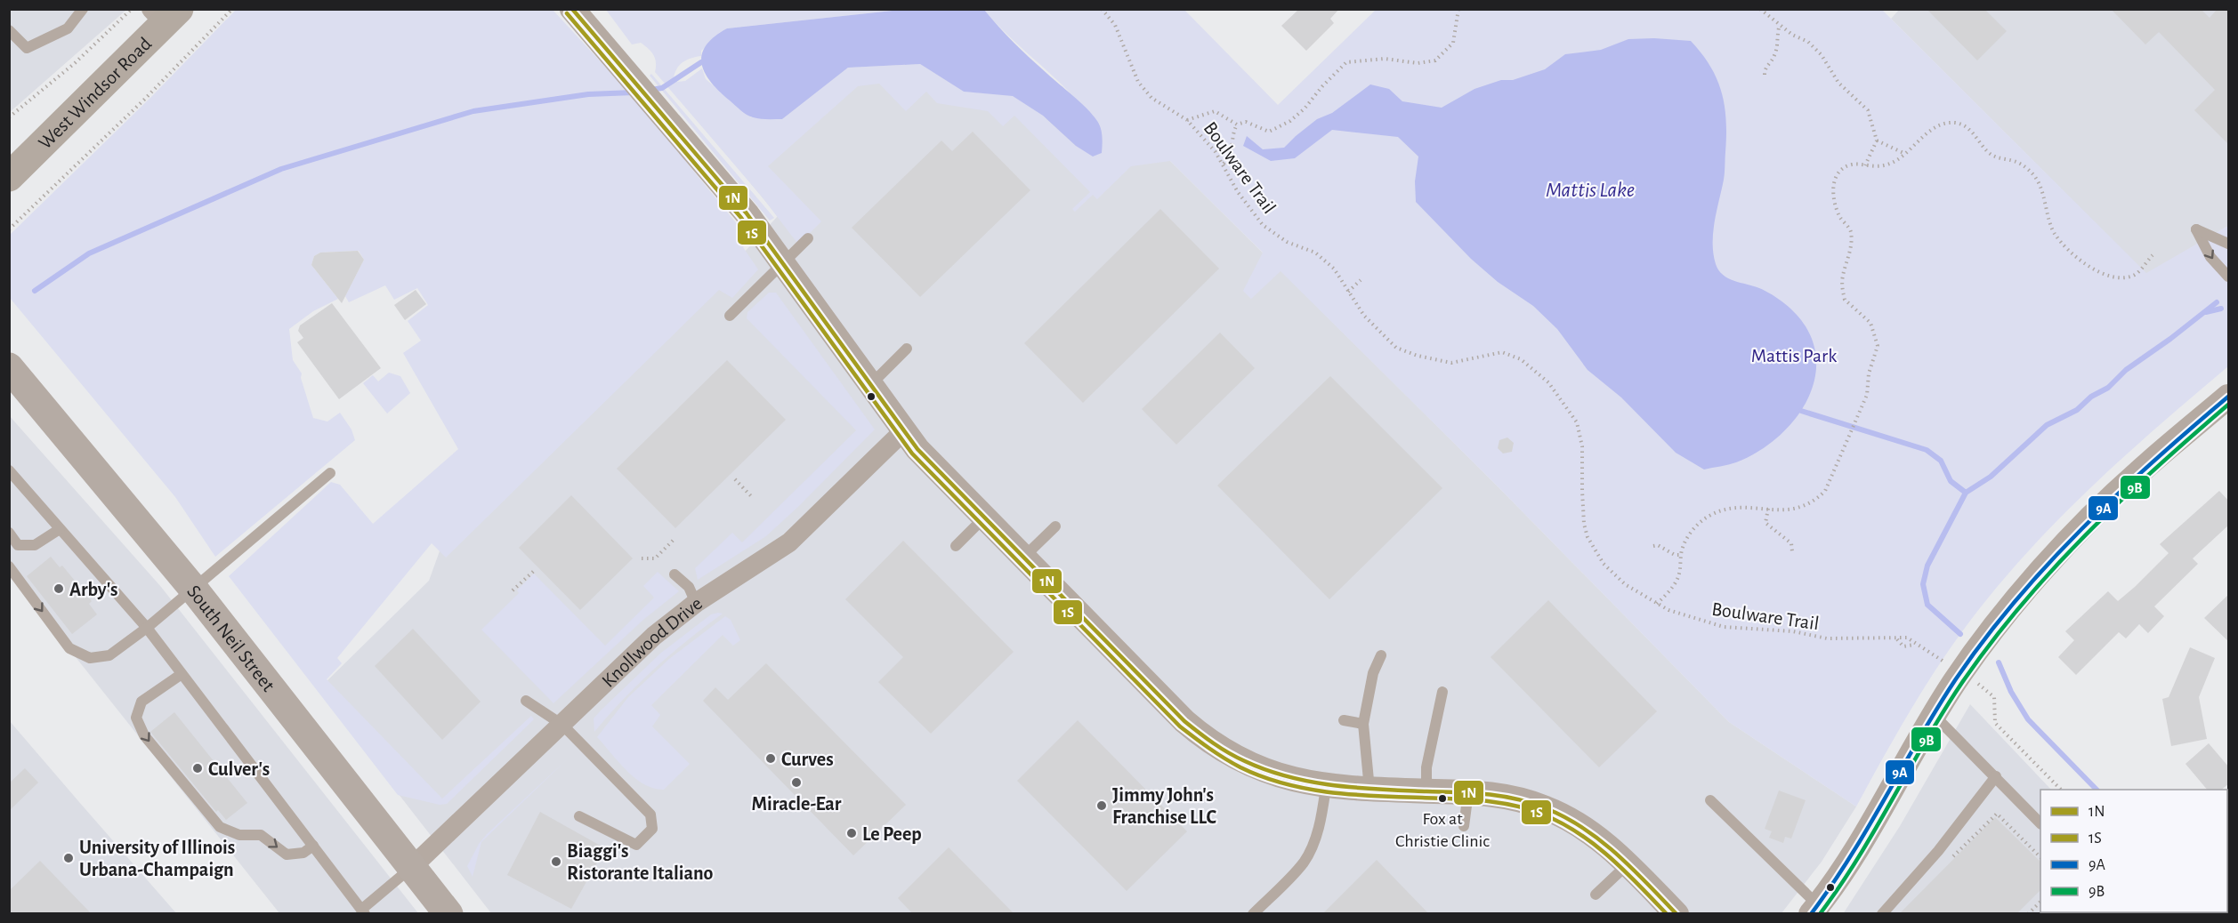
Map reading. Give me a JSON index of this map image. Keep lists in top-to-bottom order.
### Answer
{
  "streets": {
    "main road": ["West Windsor Road", "South Neil Street"],
    "street": ["Knollwood Drive"],
    "path": ["Boulware Trail"]
  },
  "crossings": [
    ["South Neil Street", "Knollwood Drive"]
  ],
  "water": ["Mattis Lake"],
  "parks": ["Mattis Park"],
  "places": [
    "Arby's",
    "Curves",
    "Culver's",
    "Miracle-Ear",
    "Fox at Christie Clinic",
    "Jimmy John's Franchise LLC",
    "Le Peep",
    "University of Illinois Urbana-Champaign",
    "Biaggi's Ristorante Italiano"
  ],
  "lines": [
    "transit line 1N",
    "transit line 1S",
    "transit line 9A",
    "transit line 9B"
  ],
  "legend": [
    "1N",
    "1S",
    "9A",
    "9B"
  ]
}
